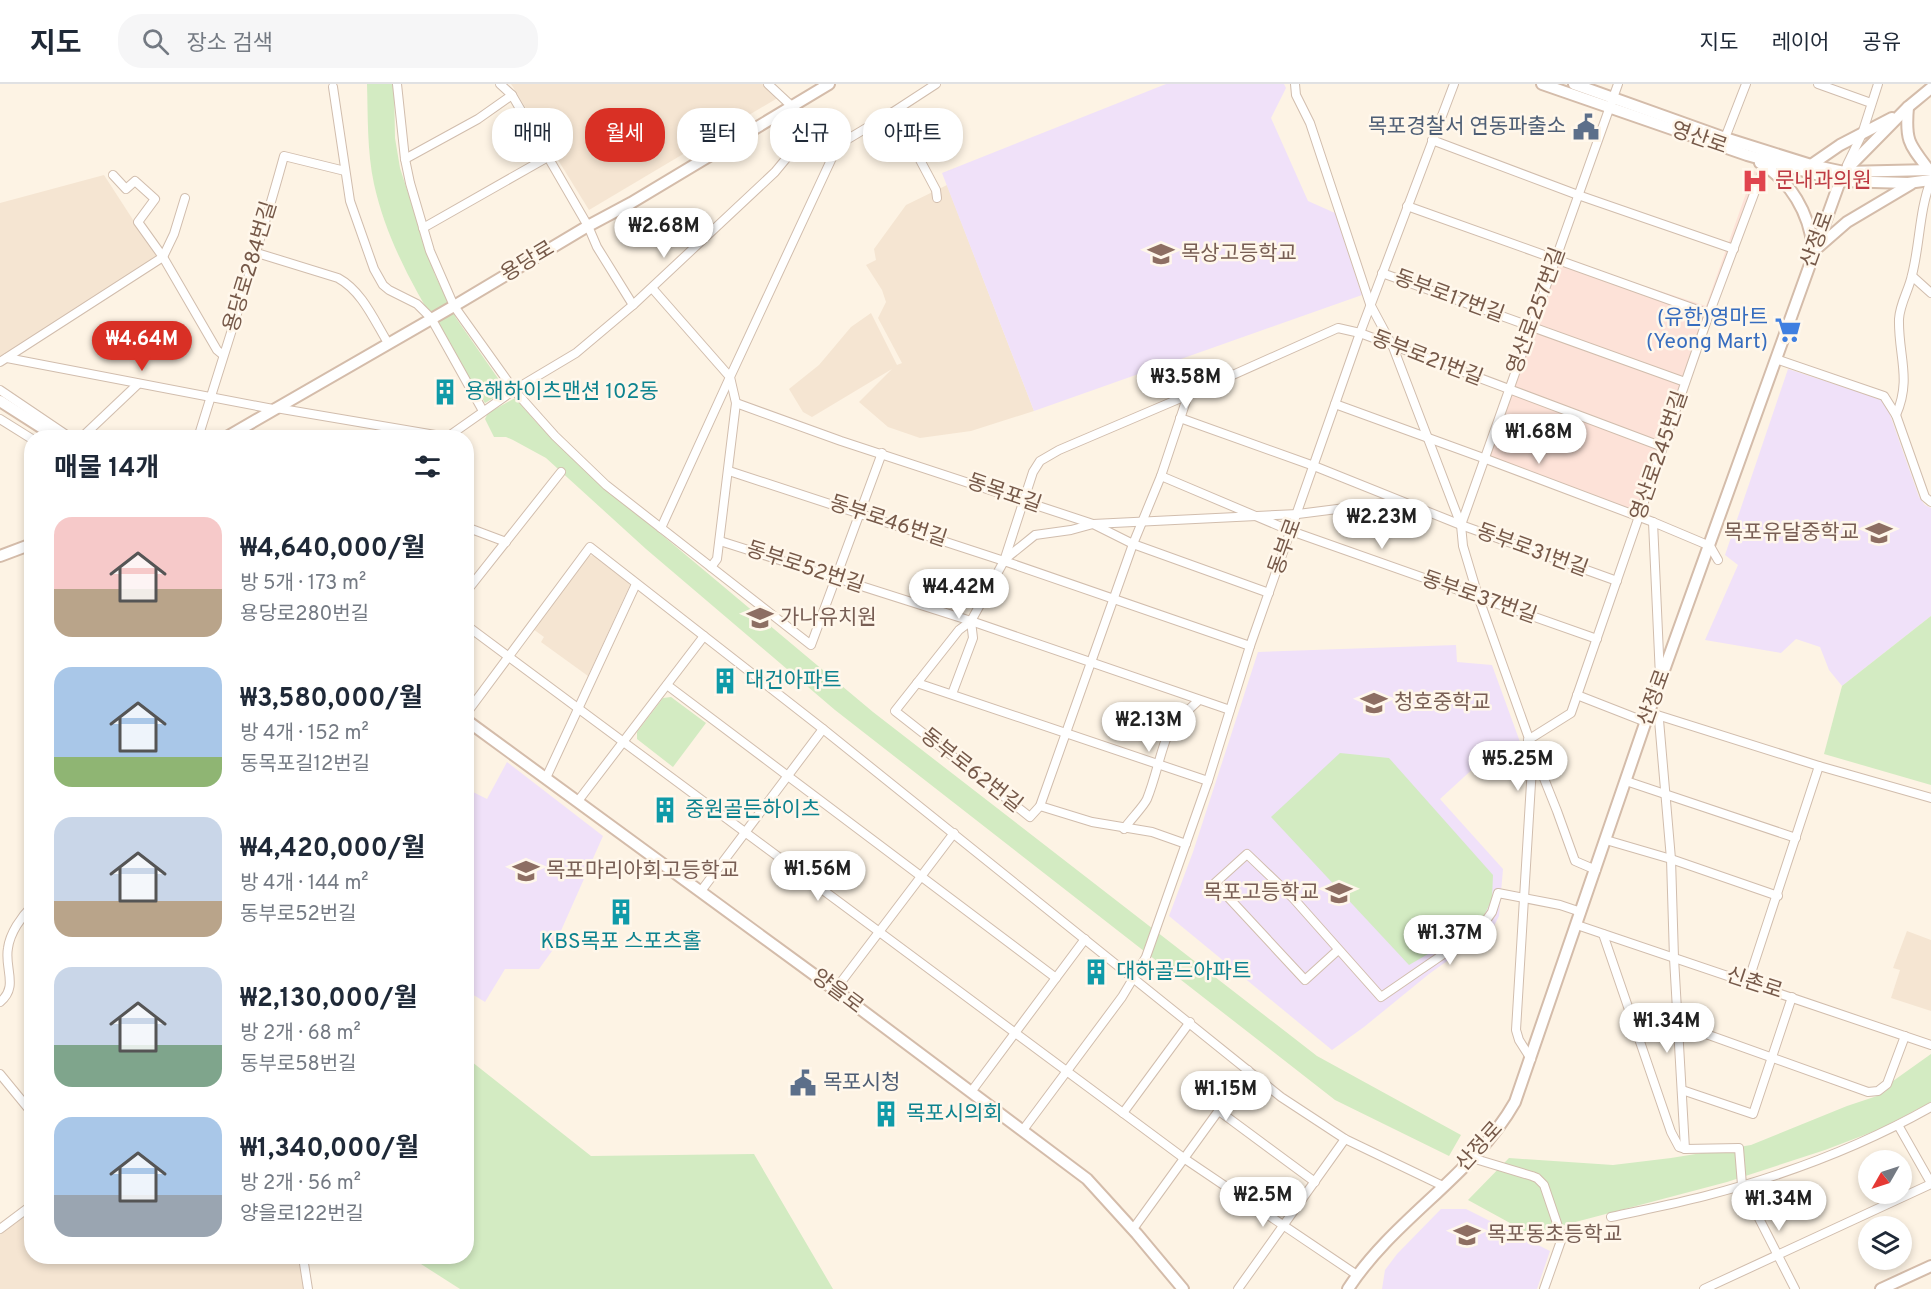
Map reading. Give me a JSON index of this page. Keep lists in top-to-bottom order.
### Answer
{
  "streets": {
    "street": [
      "영산로",
      "산정로",
      "용당로",
      "용당로284번길",
      "동부로17번길",
      "영산로257번길",
      "동부로21번길",
      "영산로245번길",
      "동목포길",
      "동부로46번길",
      "동부로",
      "동부로31번길",
      "동부로52번길",
      "동부로37번길",
      "동부로62번길",
      "신촌로",
      "양을로"
    ]
  },
  "crossings": [
    ["영산로", "산정로"],
    ["영산로", "영산로257번길"],
    ["영산로", "영산로245번길"],
    ["산정로", "신촌로"],
    ["동부로17번길", "영산로257번길"],
    ["동부로17번길", "영산로245번길"],
    ["동부로17번길", "동부로"],
    ["영산로257번길", "동부로21번길"],
    ["영산로257번길", "동부로31번길"],
    ["동부로21번길", "영산로245번길"],
    ["동부로21번길", "동목포길"],
    ["동부로21번길", "동부로46번길"],
    ["동부로21번길", "동부로"],
    ["영산로245번길", "동부로31번길"],
    ["영산로245번길", "동부로37번길"],
    ["동목포길", "동부로"],
    ["동부로46번길", "동부로"],
    ["동부로", "동부로31번길"],
    ["동부로", "동부로52번길"],
    ["동부로", "동부로37번길"],
    ["동부로", "동부로62번길"],
    ["동부로", "양을로"]
  ],
  "places": {
    "public building": ["목포경찰서 연동파출소", "목포시청"],
    "hospital": ["문내과의원"],
    "school or university": [
      "목상고등학교",
      "목포유달중학교",
      "가나유치원",
      "청호중학교",
      "목포마리아회고등학교",
      "목포고등학교",
      "목포동초등학교"
    ],
    "supermarket": ["(유한)영마트 (Yeong Mart)"],
    "building": [
      "용해하이츠맨션 102동",
      "대건아파트",
      "중원골든하이츠",
      "KBS목포 스포츠홀",
      "대하골드아파트",
      "목포시의회"
    ]
  },
  "north": "bottom left",
  "page": {
    "header": "지도",
    "search": "장소 검색",
    "nav": ["지도", "레이어", "공유"],
    "chip": [
      "매매",
      "월세",
      "필터",
      "신규",
      "아파트"
    ],
    "price": [
      "₩2.68M",
      "₩4.64M",
      "₩3.58M",
      "₩1.68M",
      "₩2.23M",
      "₩4.42M",
      "₩2.13M",
      "₩5.25M",
      "₩1.56M",
      "₩1.37M",
      "₩1.34M",
      "₩1.15M",
      "₩2.5M",
      "₩1.34M"
    ],
    "heading": "매물 14개",
    "list": [
      {
        "name": "₩4,640,000/월",
        "note": "방 5개 · 173 m² · 용당로280번길"
      },
      {
        "name": "₩3,580,000/월",
        "note": "방 4개 · 152 m² · 동목포길12번길"
      },
      {
        "name": "₩4,420,000/월",
        "note": "방 4개 · 144 m² · 동부로52번길"
      },
      {
        "name": "₩2,130,000/월",
        "note": "방 2개 · 68 m² · 동부로58번길"
      },
      {
        "name": "₩1,340,000/월",
        "note": "방 2개 · 56 m² · 양을로122번길"
      }
    ]
  }
}
